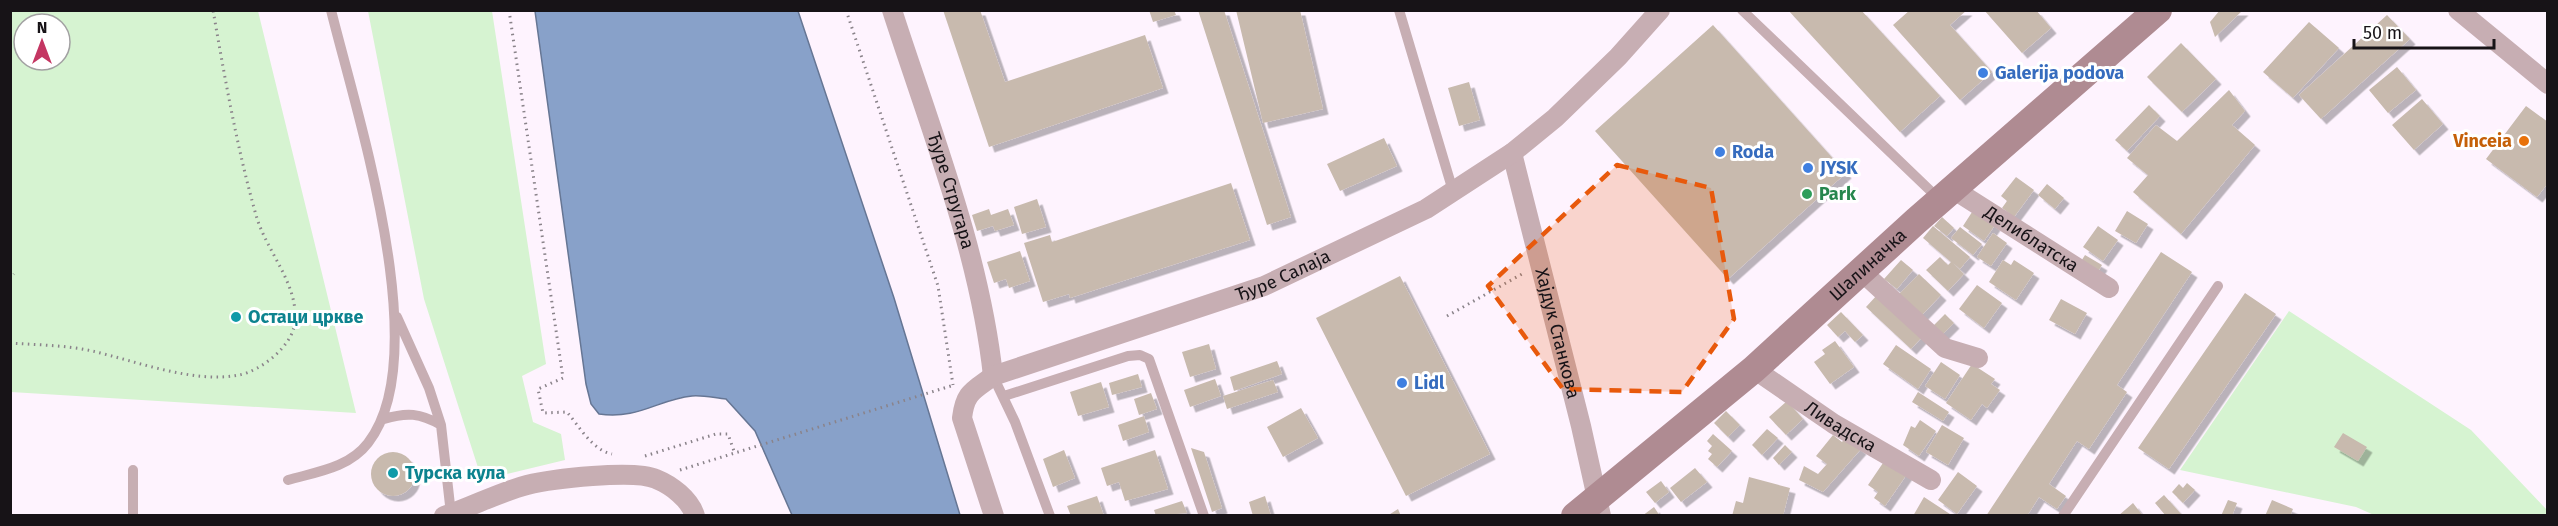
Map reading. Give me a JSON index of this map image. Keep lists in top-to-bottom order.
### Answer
{
  "streets": {
    "main road": ["Шалиначка"],
    "street": [
      "Ђуре Стругара",
      "Делиблатска",
      "Ђуре Салаја",
      "Хајдук Станкова",
      "Ливадска"
    ]
  },
  "crossings": [
    ["Ђуре Стругара", "Ђуре Салаја"],
    ["Делиблатска", "Шалиначка"],
    ["Шалиначка", "Хајдук Станкова"],
    ["Шалиначка", "Ливадска"],
    ["Ђуре Салаја", "Хајдук Станкова"]
  ],
  "places": [
    "Galerija podova",
    "Vinceia",
    "Roda",
    "JYSK",
    "Park",
    "Остаци цркве",
    "Lidl",
    "Турска кула"
  ],
  "scale_bar": "50 m",
  "north": "top"
}
